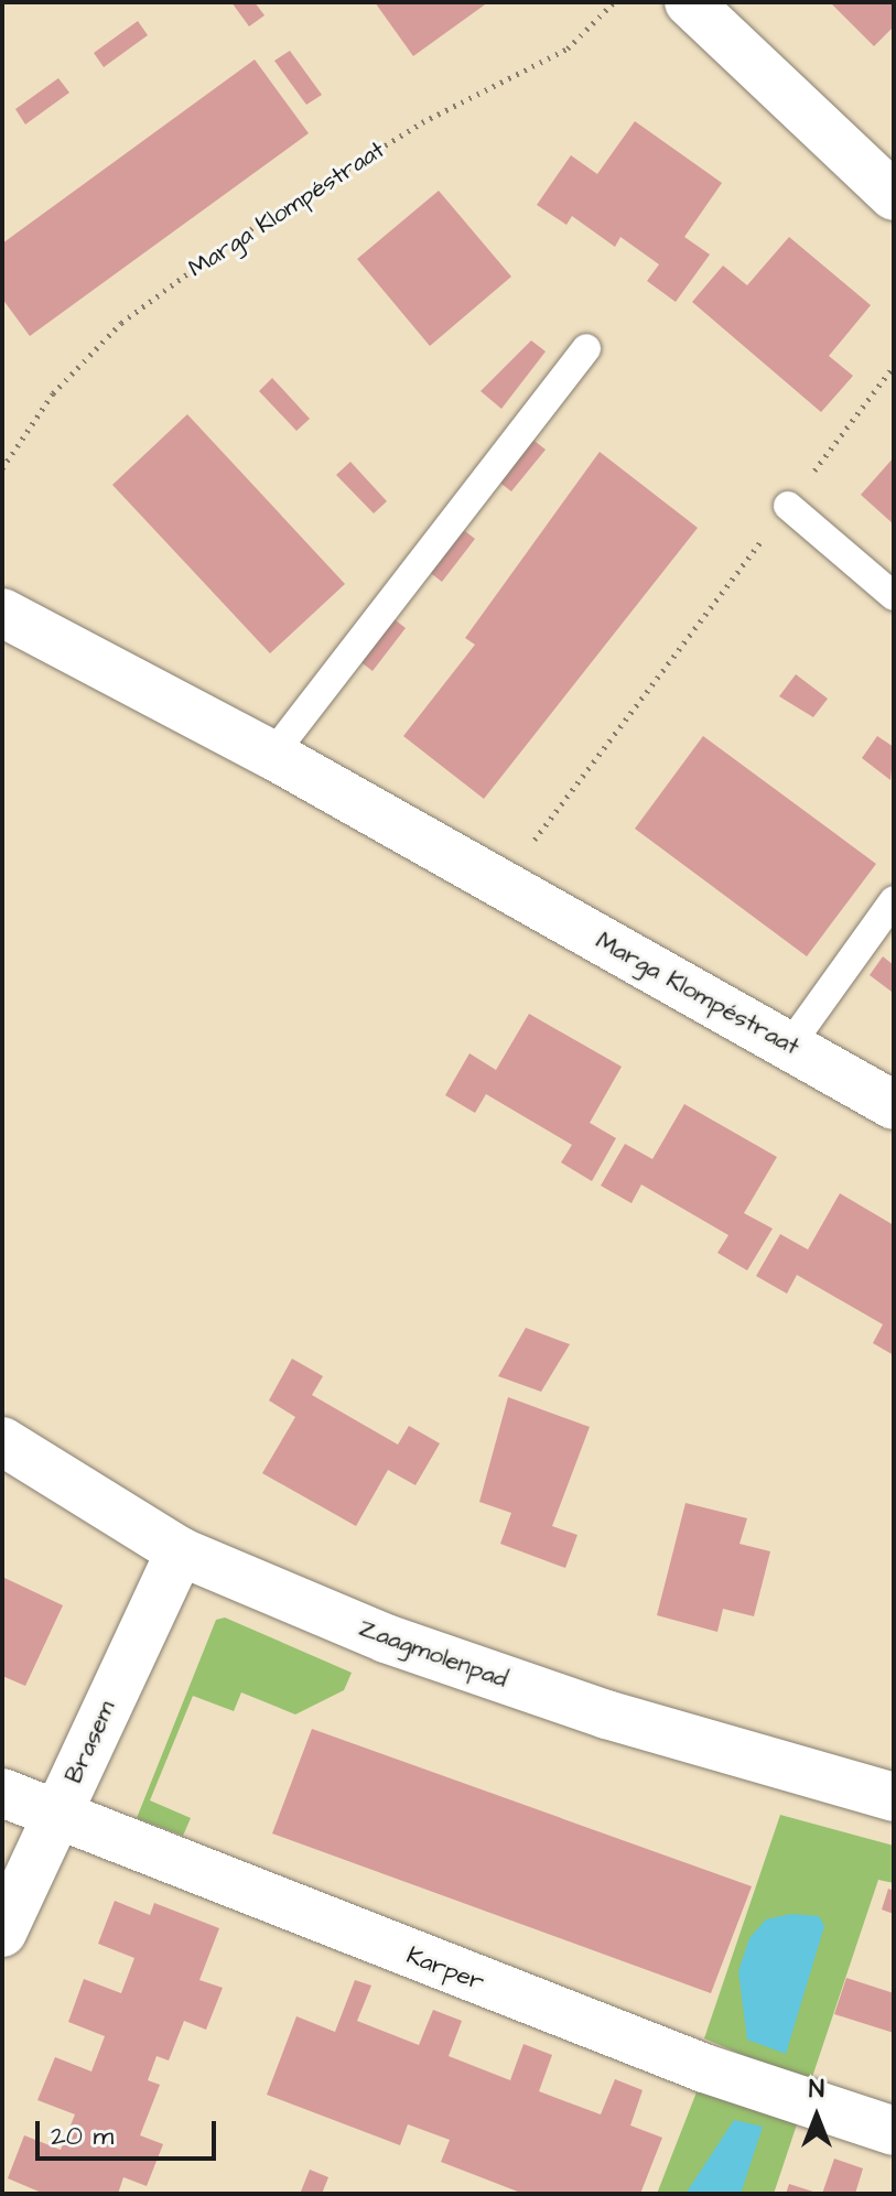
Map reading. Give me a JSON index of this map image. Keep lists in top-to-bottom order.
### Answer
{
  "streets": {
    "street": [
      "Marga Klompéstraat",
      "Zaagmolenpad",
      "Brasem",
      "Karper"
    ]
  },
  "crossings": [
    ["Zaagmolenpad", "Brasem"],
    ["Brasem", "Karper"]
  ],
  "scale_bar": "20 m",
  "north": "top"
}
